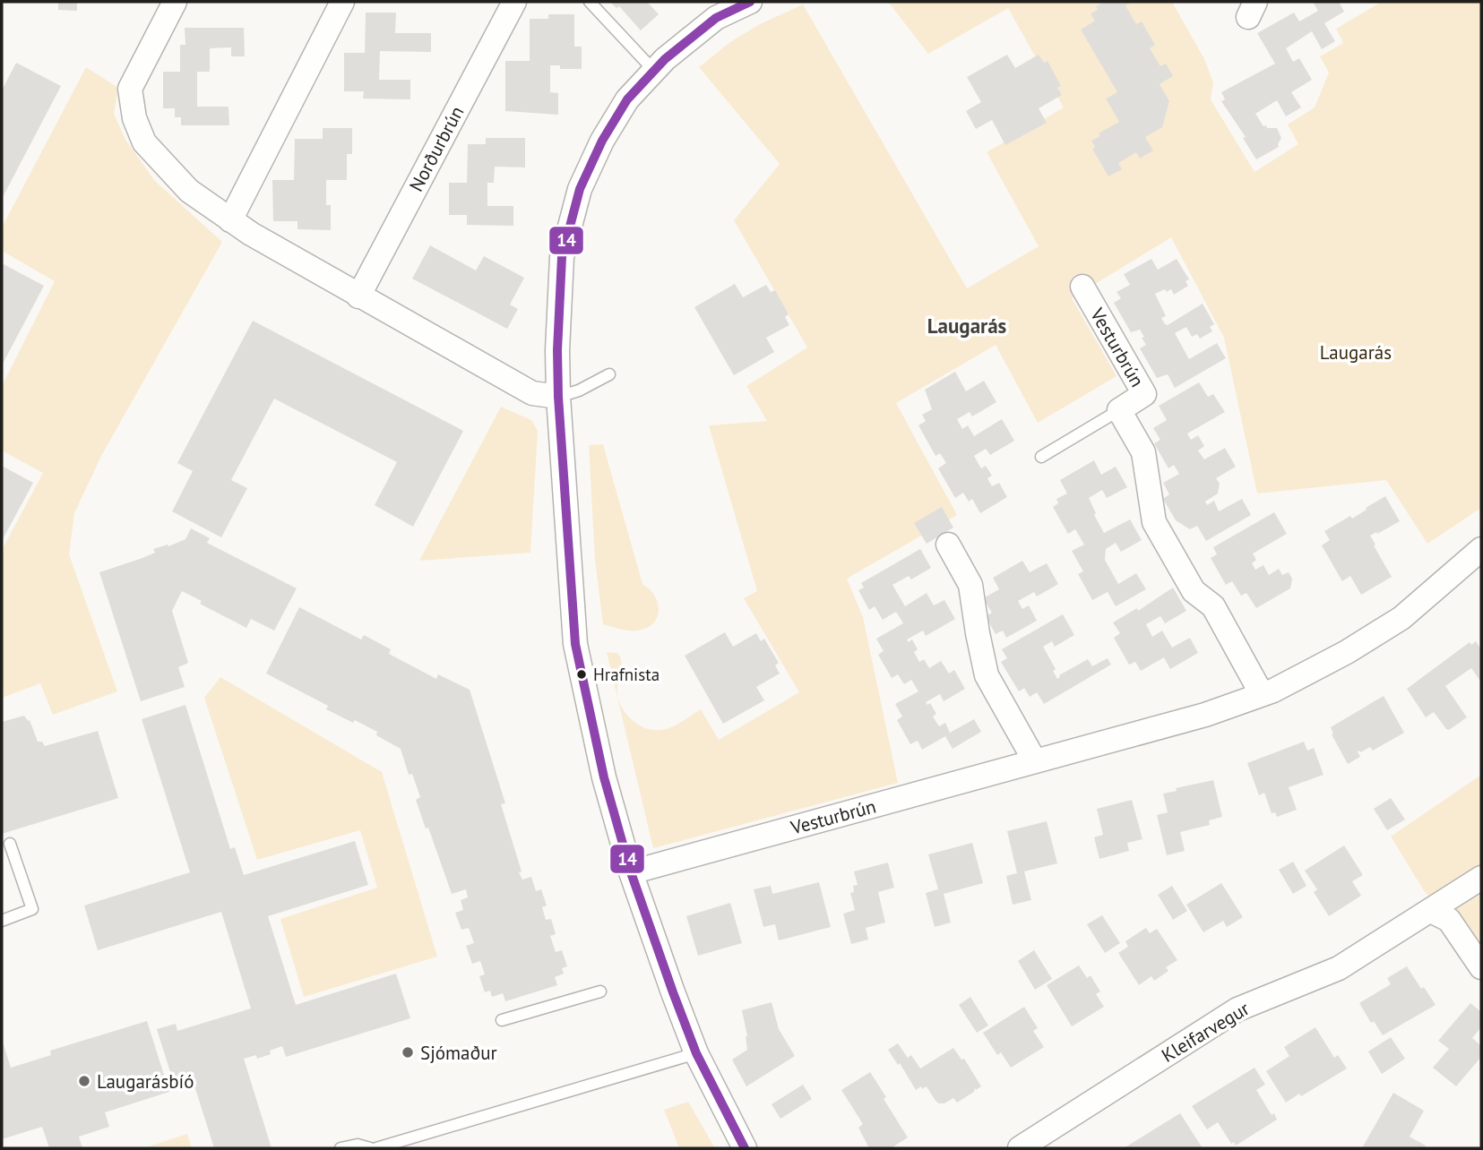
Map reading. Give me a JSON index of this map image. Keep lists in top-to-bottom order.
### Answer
{
  "streets": {
    "street": ["Norðurbrún", "Vesturbrún", "Kleifarvegur"]
  },
  "districts": ["Laugarás"],
  "parks": ["Laugarás"],
  "places": ["Hrafnista", "Sjómaður", "Laugarásbíó"],
  "lines": ["transit line 14"]
}
